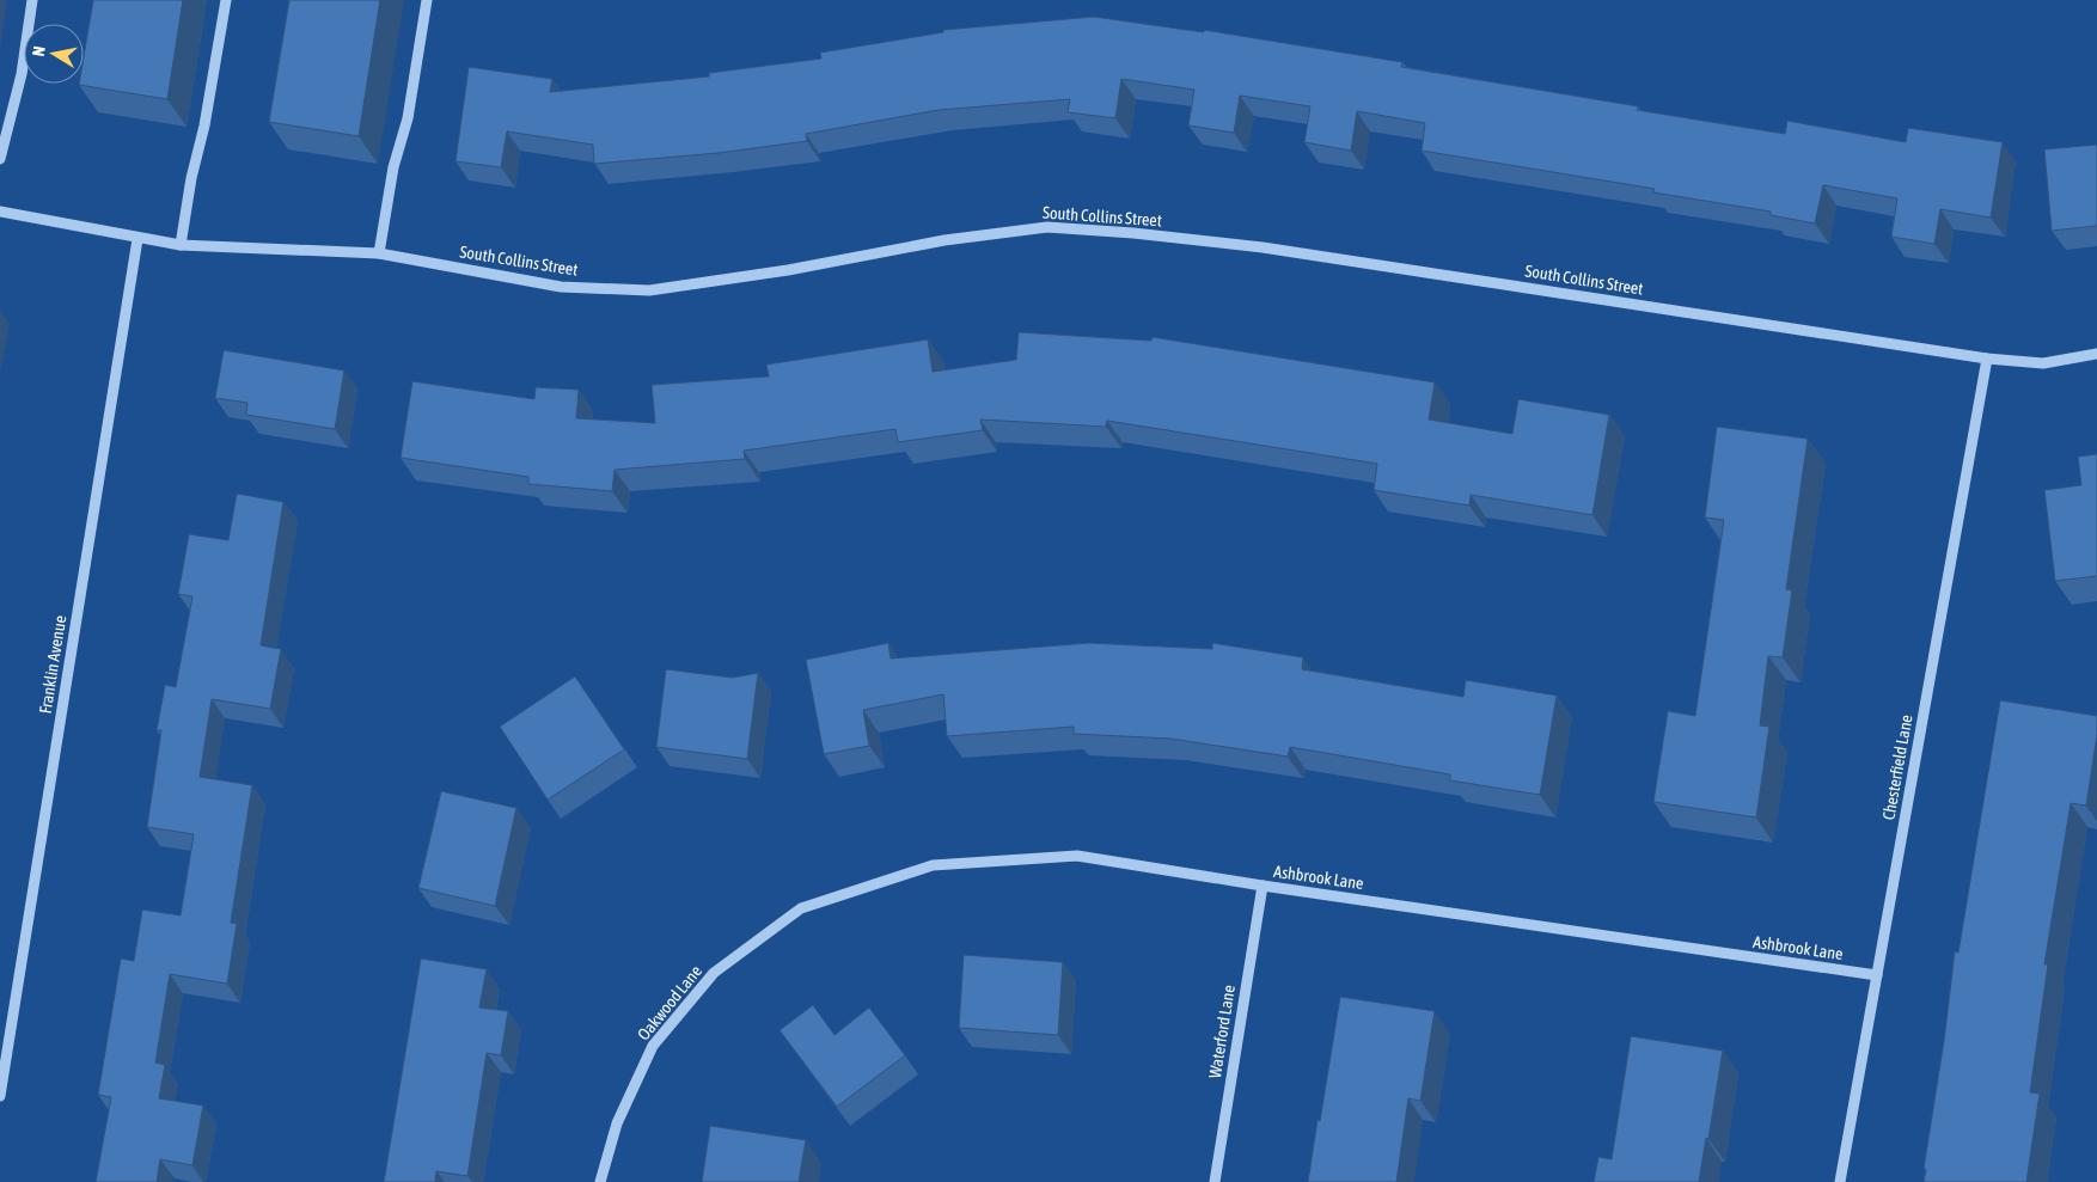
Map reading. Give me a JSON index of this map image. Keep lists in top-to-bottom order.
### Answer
{
  "streets": {
    "street": [
      "South Collins Street",
      "Franklin Avenue",
      "Chesterfield Lane",
      "Ashbrook Lane",
      "Oakwood Lane",
      "Waterford Lane"
    ]
  },
  "crossings": [
    ["South Collins Street", "Franklin Avenue"],
    ["South Collins Street", "Chesterfield Lane"],
    ["Chesterfield Lane", "Ashbrook Lane"],
    ["Ashbrook Lane", "Oakwood Lane"],
    ["Ashbrook Lane", "Waterford Lane"]
  ],
  "north": "left"
}
